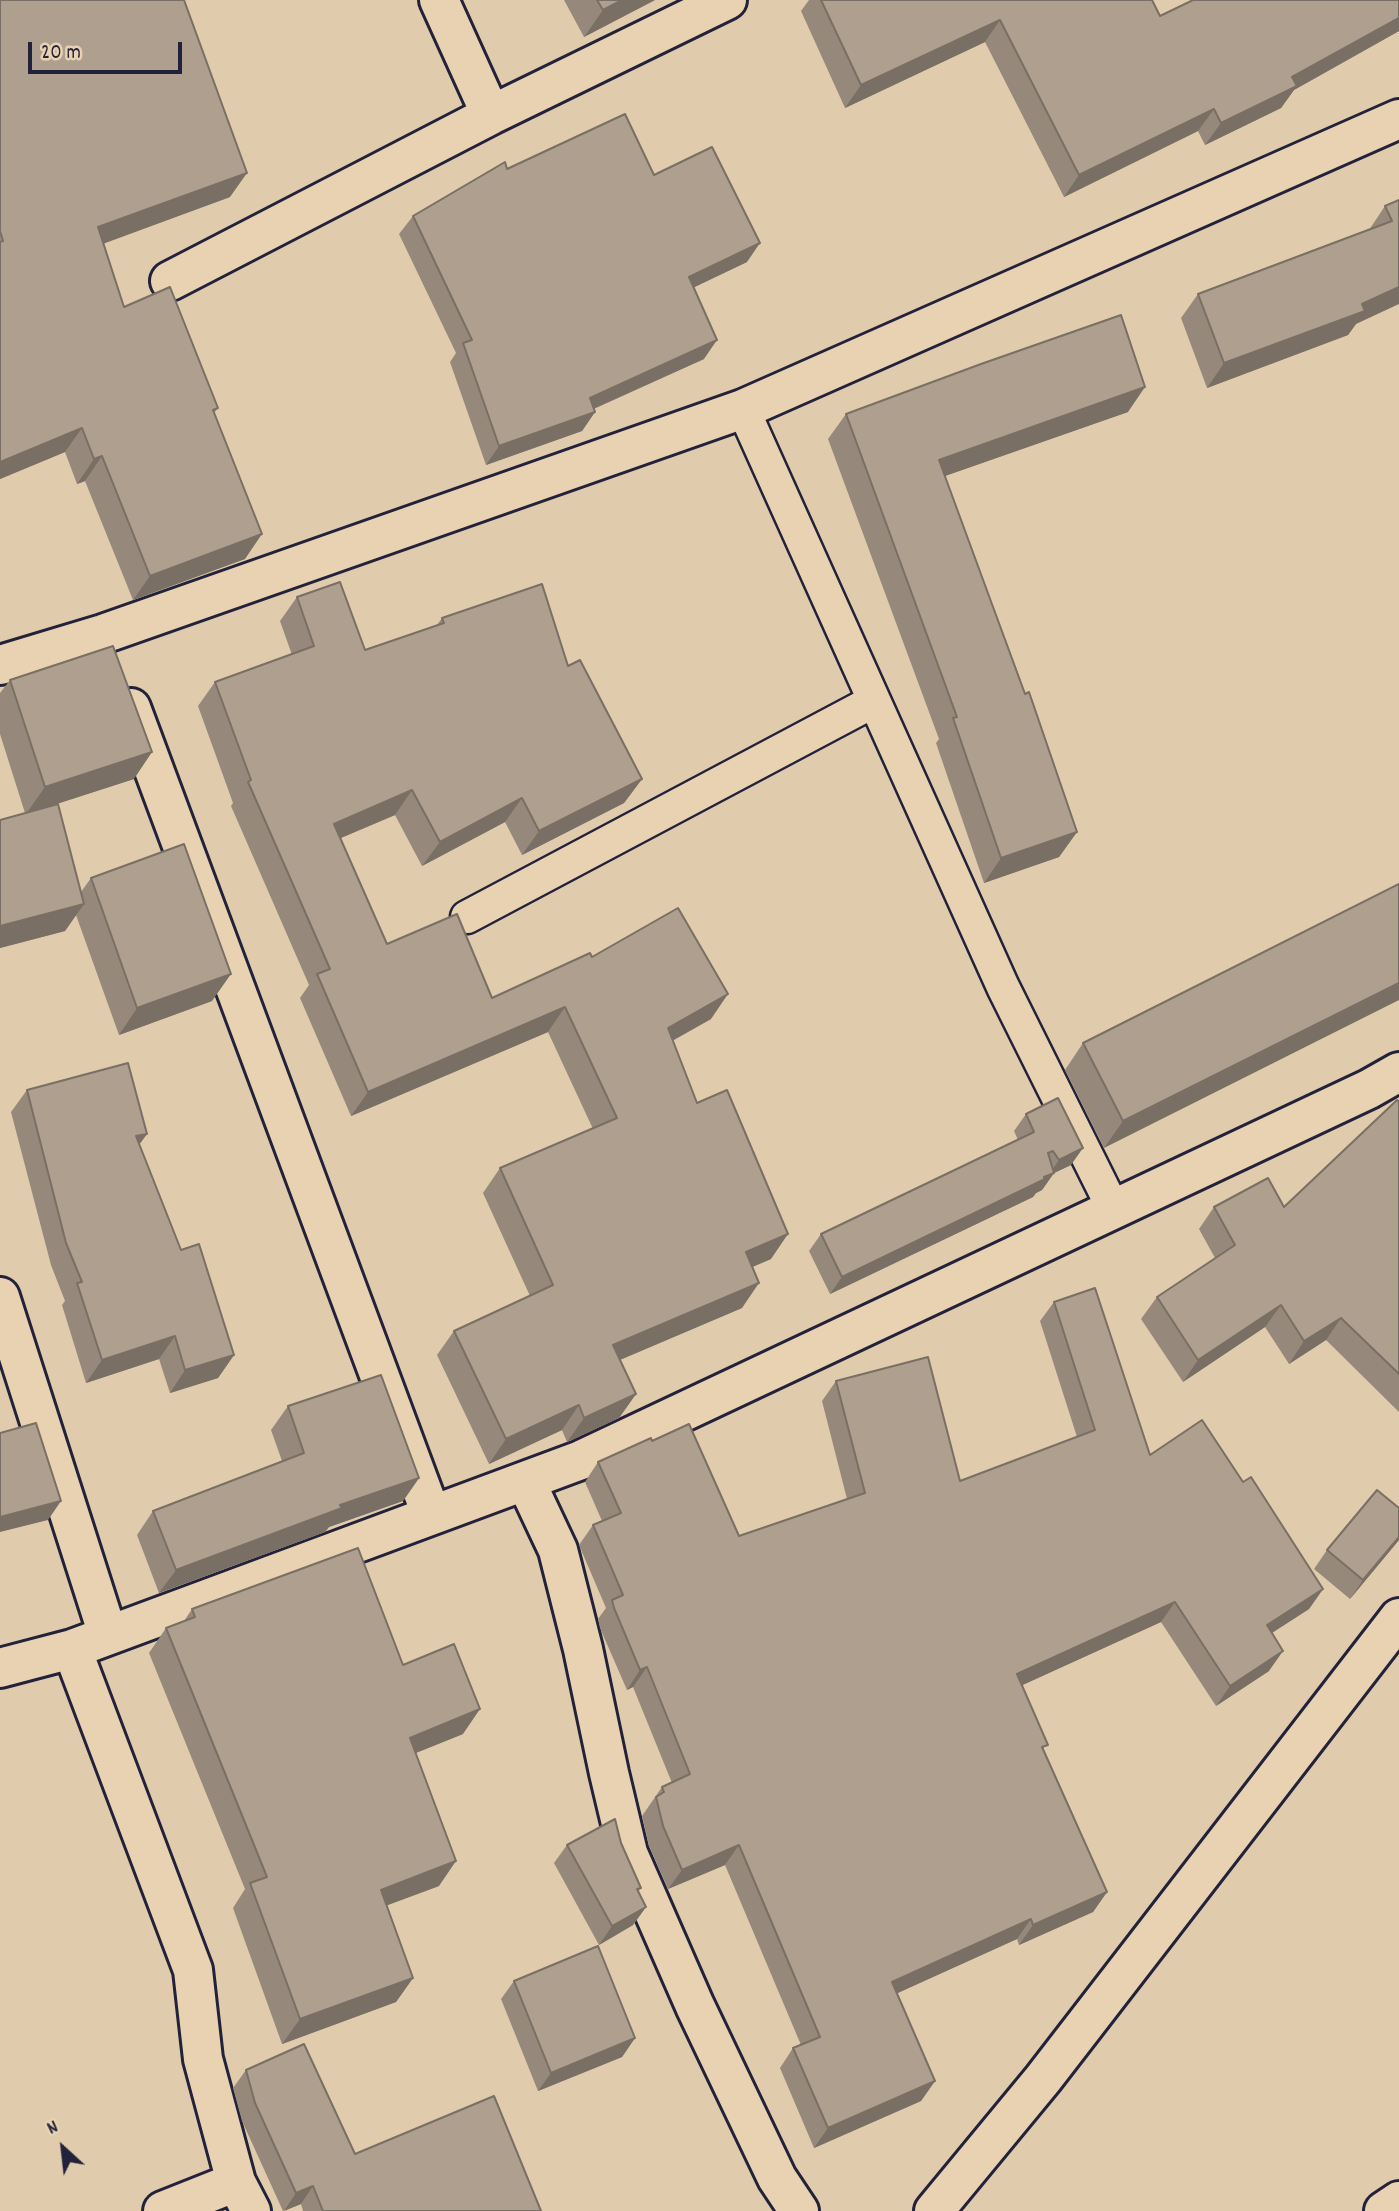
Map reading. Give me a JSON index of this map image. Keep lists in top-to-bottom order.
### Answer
{
  "scale_bar": "20 m",
  "north": "top left"
}
